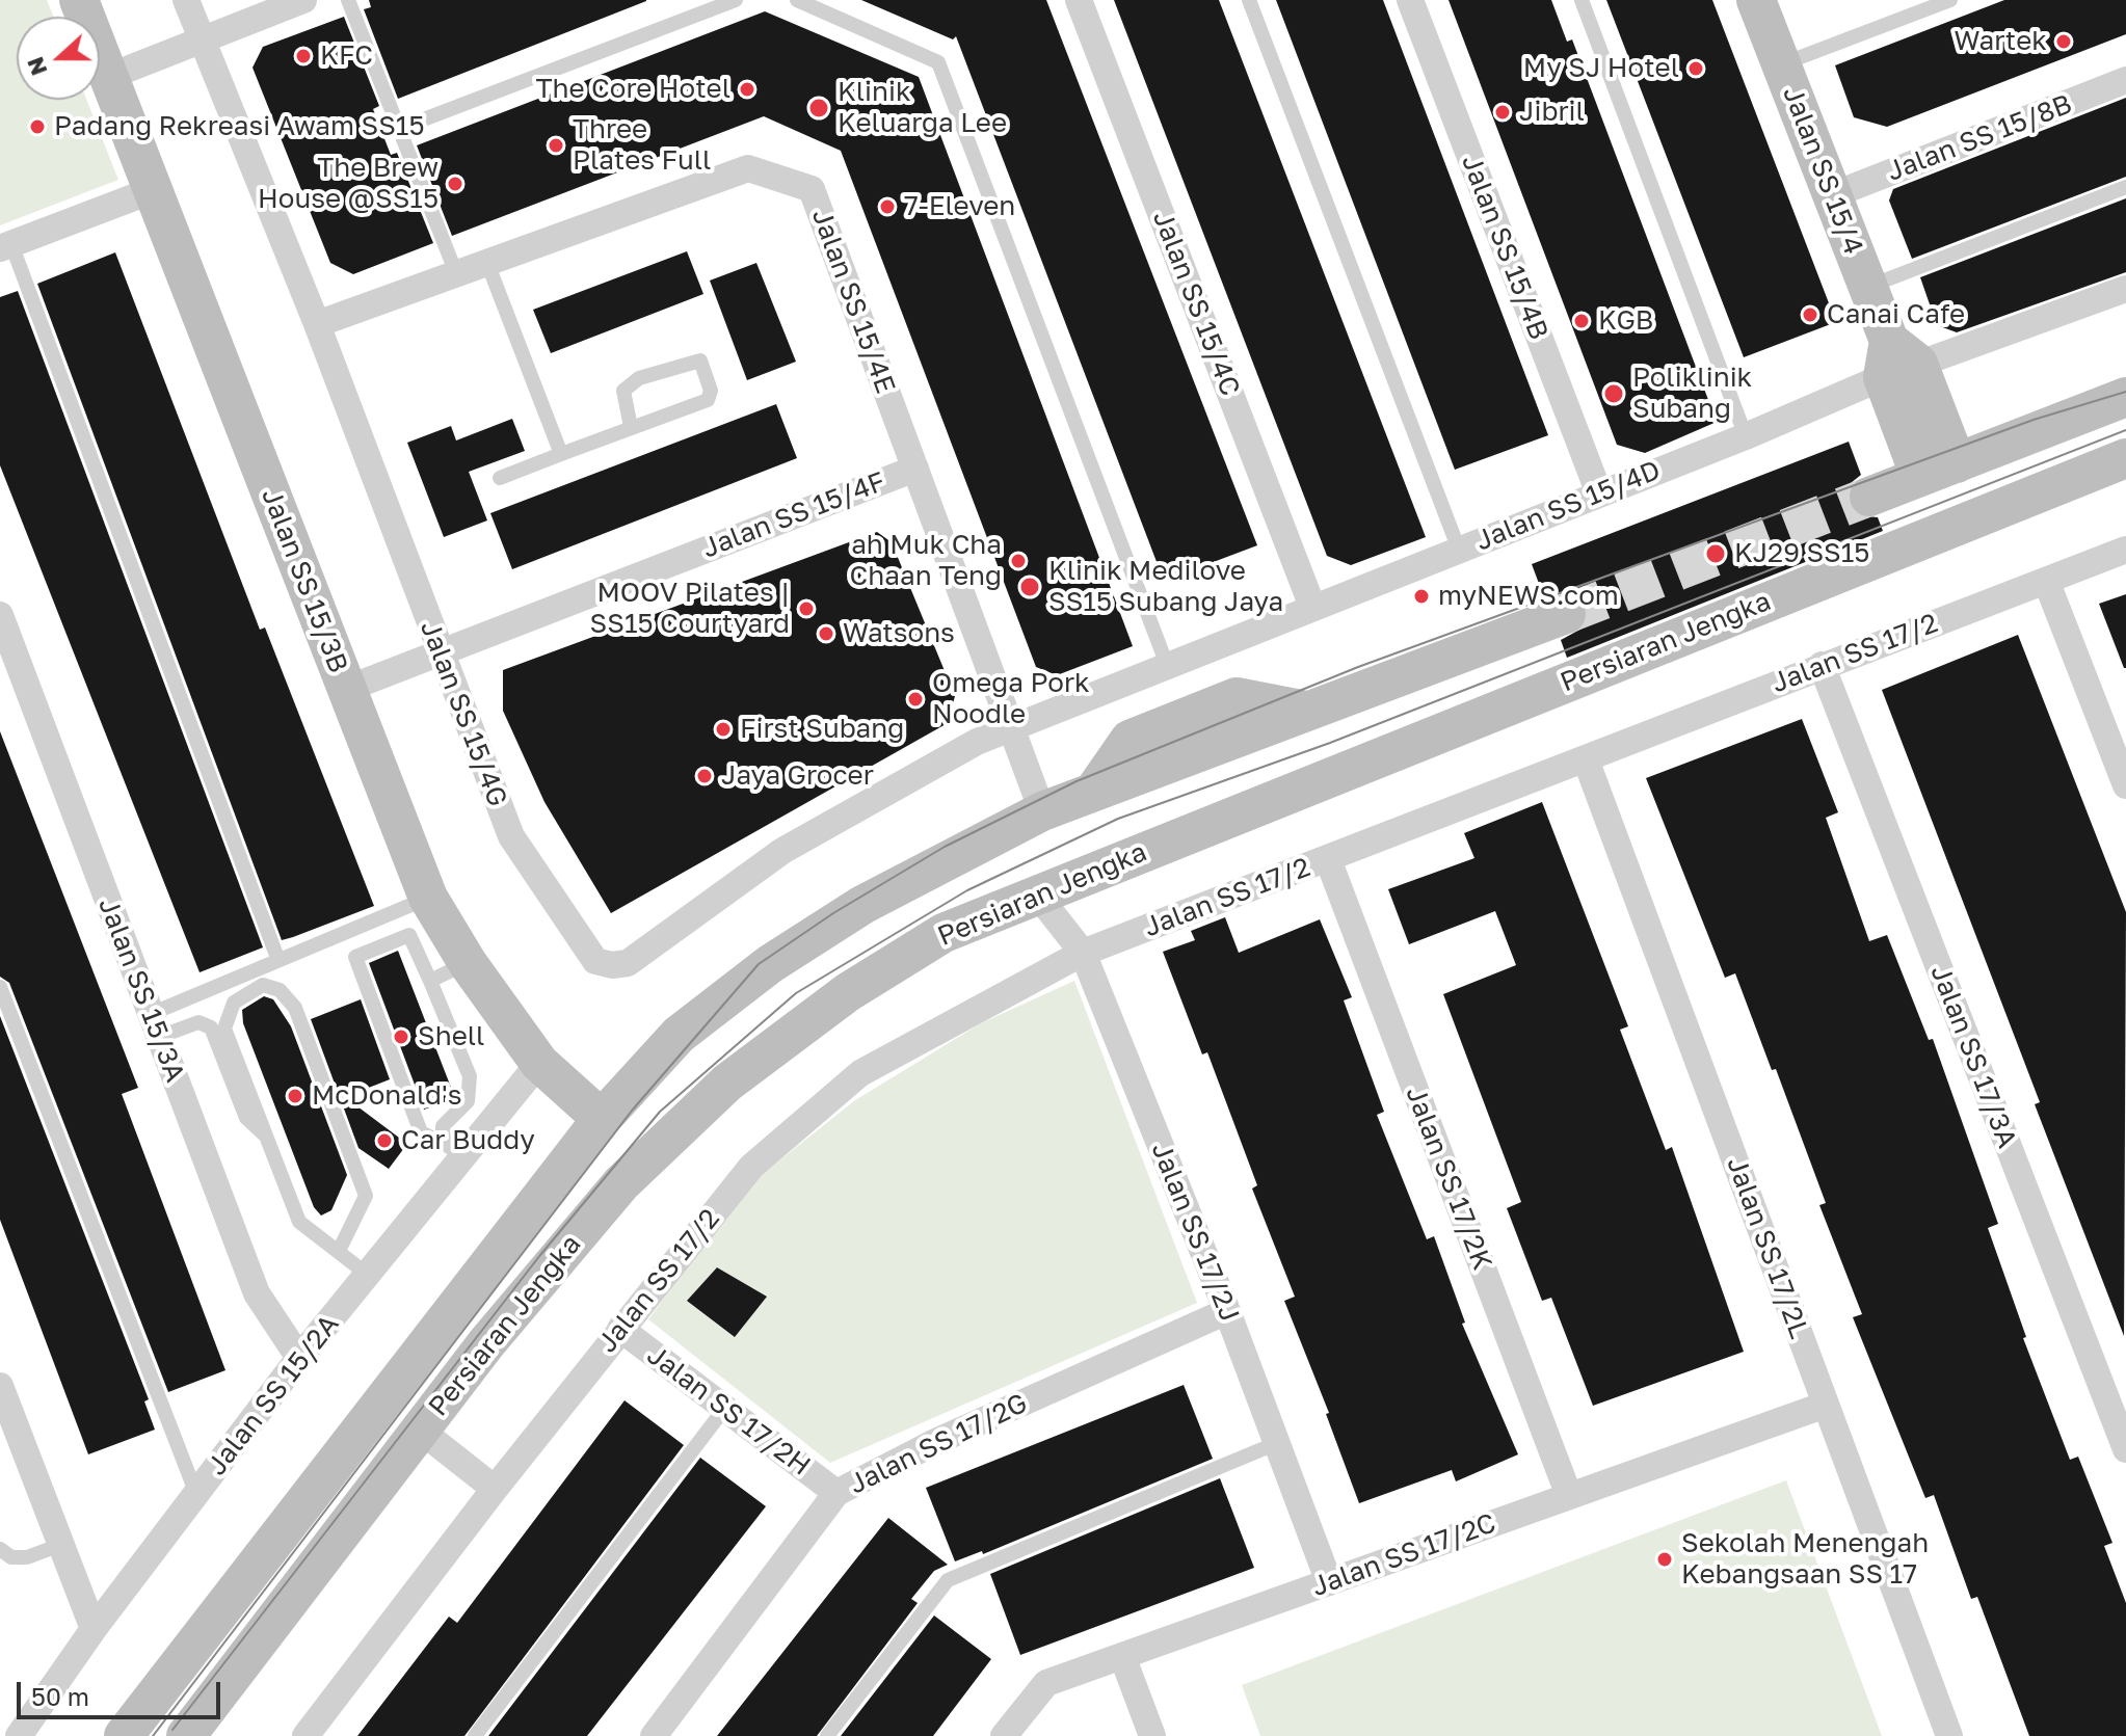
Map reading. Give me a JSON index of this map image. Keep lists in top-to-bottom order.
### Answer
{
  "streets": {
    "main road": ["Jalan SS 15/4", "Jalan SS 15/3B", "Persiaran Jengka"],
    "street": [
      "Jalan SS 15/8B",
      "Jalan SS 15/4B",
      "Jalan SS 15/4E",
      "Jalan SS 15/4C",
      "Jalan SS 15/4D",
      "Jalan SS 15/4F",
      "Jalan SS 17/2",
      "Jalan SS 15/4G",
      "Jalan SS 15/3A",
      "Jalan SS 17/3A",
      "Jalan SS 17/2K",
      "Jalan SS 17/2J",
      "Jalan SS 17/2L",
      "Jalan SS 15/2A",
      "Jalan SS 17/2H",
      "Jalan SS 17/2G",
      "Jalan SS 17/2C"
    ]
  },
  "crossings": [
    ["Jalan SS 15/8B", "Jalan SS 15/4"],
    ["Jalan SS 15/4", "Jalan SS 15/4D"],
    ["Jalan SS 15/4B", "Jalan SS 15/4D"],
    ["Jalan SS 15/4E", "Jalan SS 15/4D"],
    ["Jalan SS 15/4E", "Jalan SS 15/4F"],
    ["Jalan SS 15/4E", "Persiaran Jengka"],
    ["Jalan SS 15/4E", "Jalan SS 15/4G"],
    ["Jalan SS 15/4C", "Jalan SS 15/4D"],
    ["Jalan SS 15/4D", "Jalan SS 15/4G"],
    ["Jalan SS 15/4F", "Jalan SS 15/3B"],
    ["Jalan SS 15/4F", "Jalan SS 15/4G"],
    ["Jalan SS 15/3B", "Persiaran Jengka"],
    ["Jalan SS 15/3B", "Jalan SS 15/2A"],
    ["Persiaran Jengka", "Jalan SS 17/2J"],
    ["Jalan SS 17/2", "Jalan SS 17/3A"],
    ["Jalan SS 17/2", "Jalan SS 17/2K"],
    ["Jalan SS 17/2", "Jalan SS 17/2J"],
    ["Jalan SS 17/2", "Jalan SS 17/2L"],
    ["Jalan SS 17/2", "Jalan SS 17/2H"],
    ["Jalan SS 15/3A", "Jalan SS 15/2A"],
    ["Jalan SS 17/2K", "Jalan SS 17/2C"],
    ["Jalan SS 17/2J", "Jalan SS 17/2G"],
    ["Jalan SS 17/2J", "Jalan SS 17/2C"],
    ["Jalan SS 17/2L", "Jalan SS 17/2C"],
    ["Jalan SS 17/2H", "Jalan SS 17/2G"]
  ],
  "places": [
    "Wartek",
    "KFC",
    "My SJ Hotel",
    "The Core Hotel",
    "Klinik Keluarga Lee",
    "Jibril",
    "Padang Rekreasi Awam SS15",
    "Three Plates Full",
    "The Brew House @SS15",
    "7-Eleven",
    "Canai Cafe",
    "KGB",
    "Poliklinik Subang",
    "KJ29 SS15",
    "ah Muk Cha Chaan Teng",
    "Klinik Medilove SS15 Subang Jaya",
    "myNEWS.com",
    "MOOV Pilates | SS15 Courtyard",
    "Watsons",
    "Omega Pork Noodle",
    "First Subang",
    "Jaya Grocer",
    "Shell",
    "McDonald's",
    "Car Buddy",
    "Sekolah Menengah Kebangsaan SS 17"
  ],
  "scale_bar": "50 m",
  "north": "left"
}
